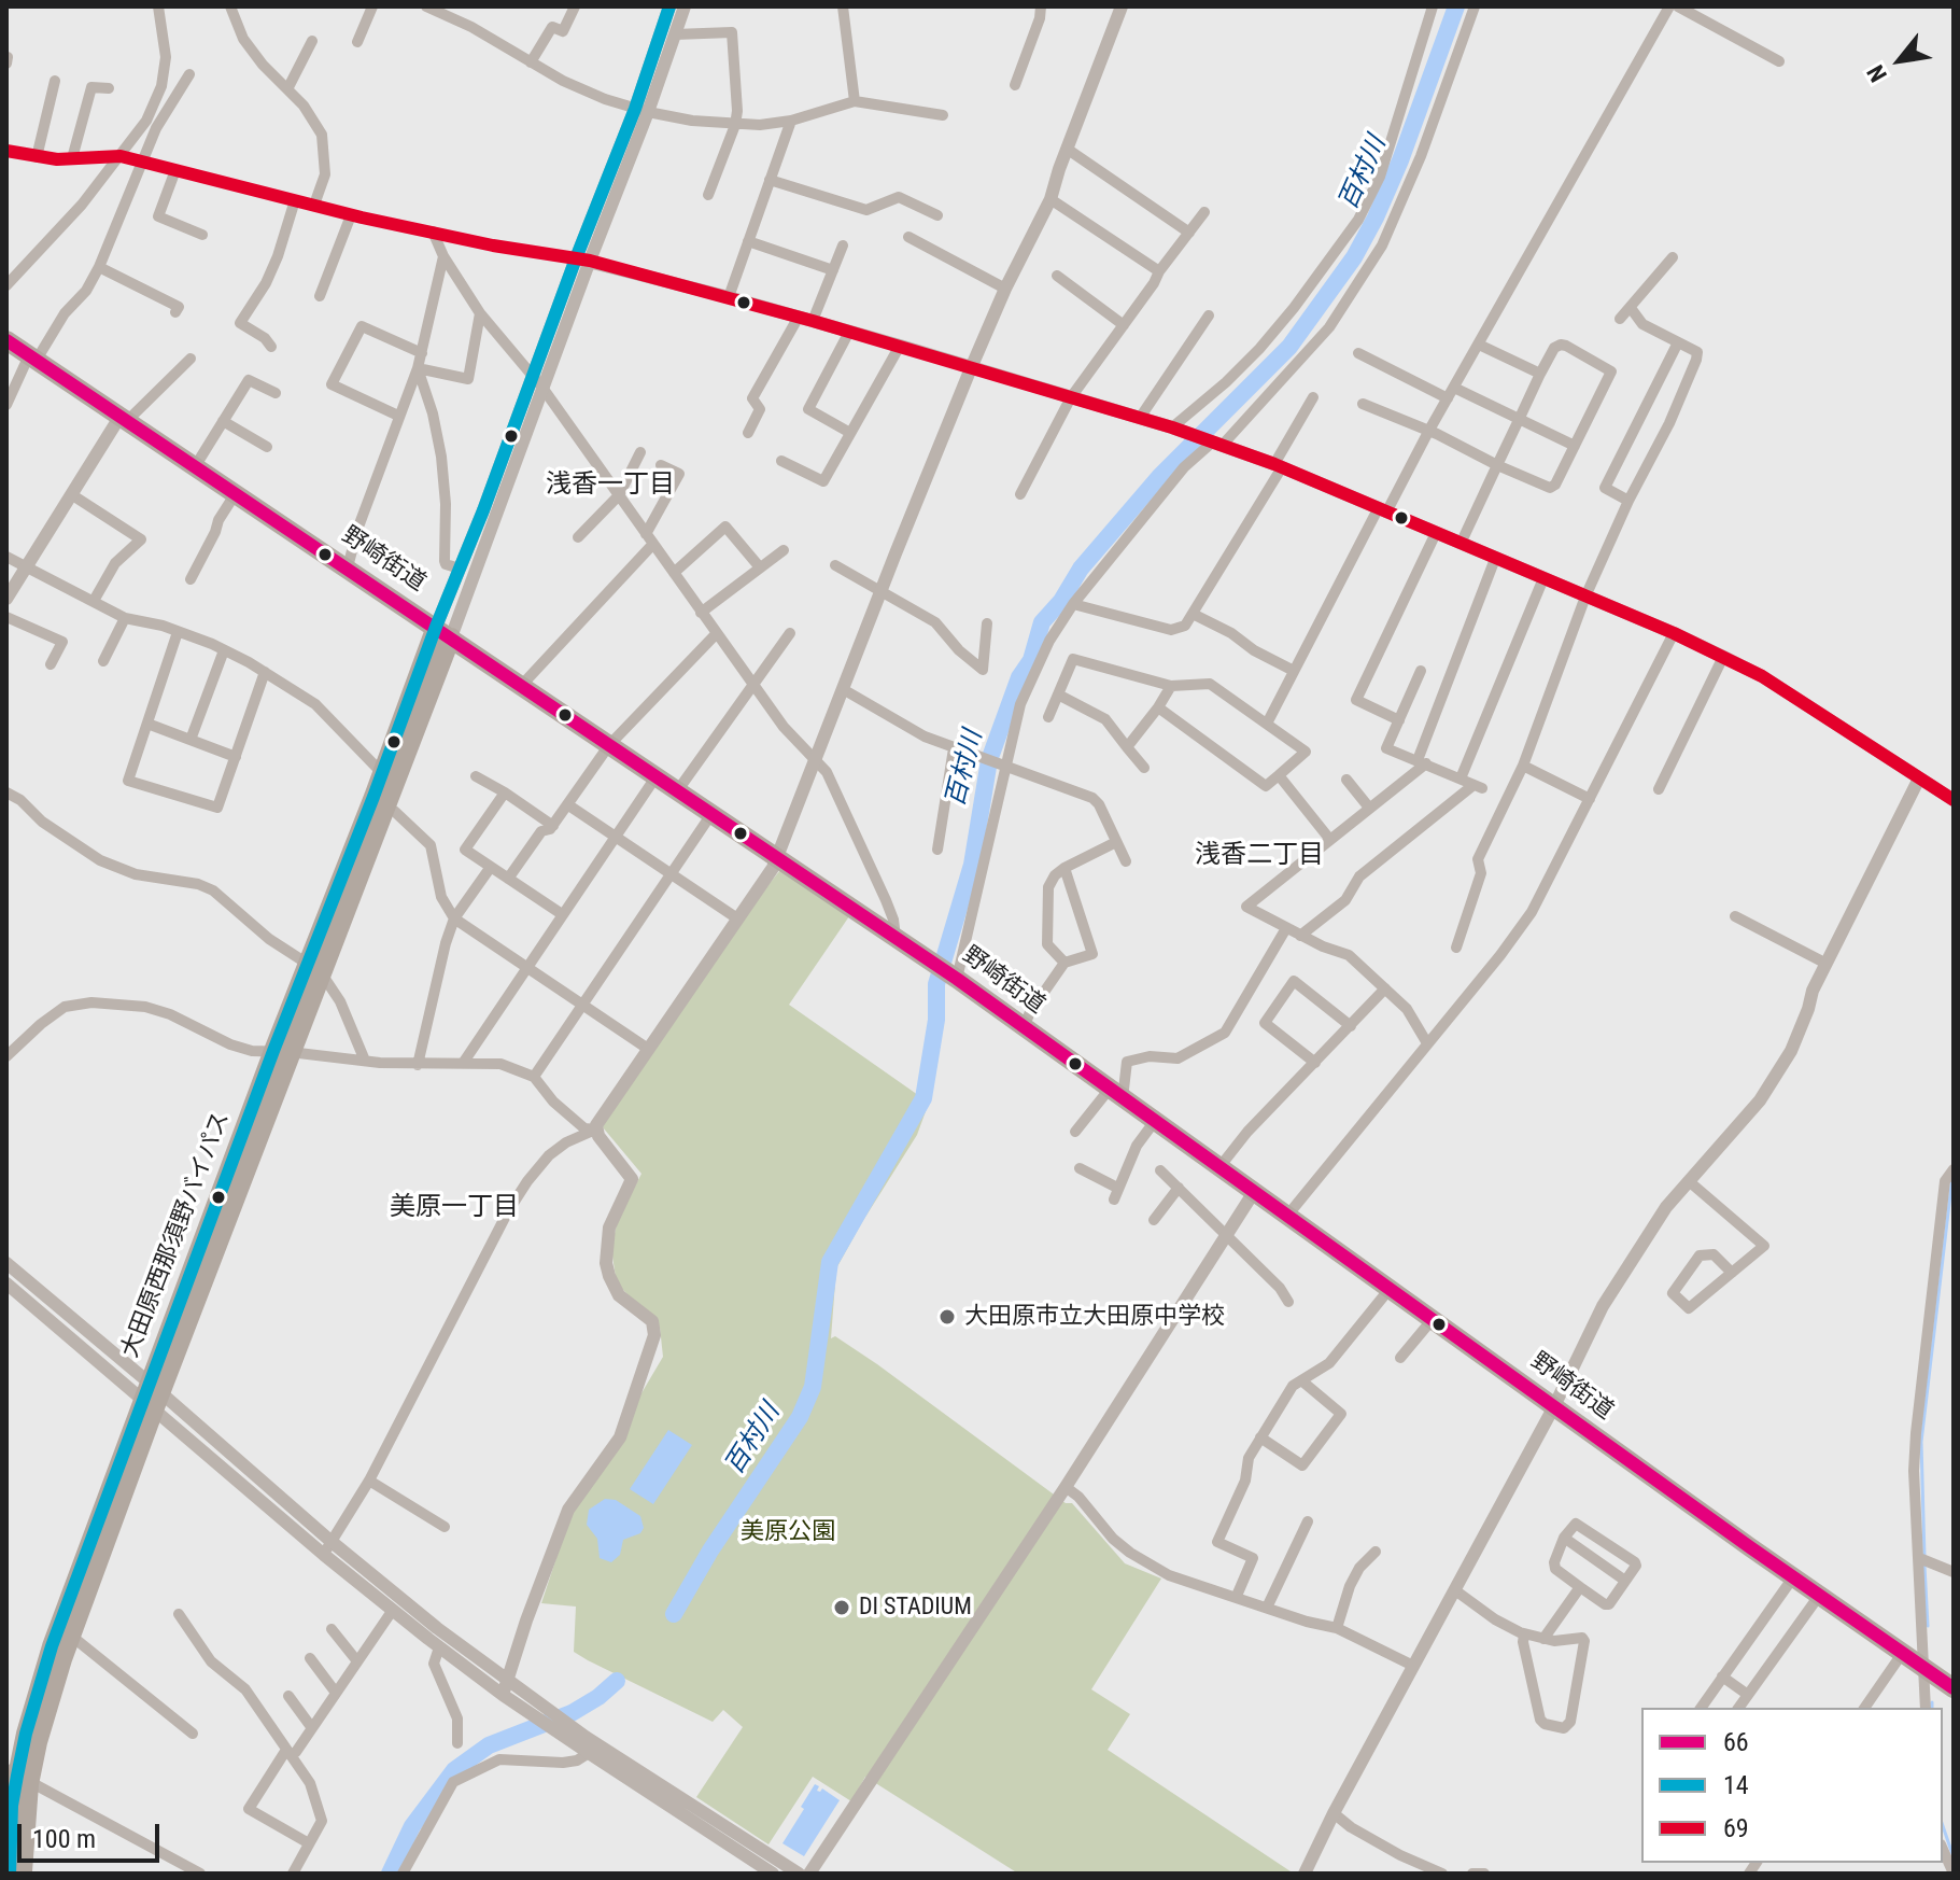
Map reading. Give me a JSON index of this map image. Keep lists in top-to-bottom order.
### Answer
{
  "streets": {
    "highway": ["野崎街道", "大田原西那須野バイパス"]
  },
  "crossings": [
    ["野崎街道", "大田原西那須野バイパス"]
  ],
  "districts": ["浅香一丁目", "浅香二丁目", "美原一丁目"],
  "water": ["百村川"],
  "parks": ["美原公園"],
  "places": ["大田原市立大田原中学校", "DI STADIUM"],
  "lines": ["transit line 14", "transit line 69", "transit line 66"],
  "legend": ["66", "14", "69"],
  "scale_bar": "100 m",
  "north": "bottom left"
}
